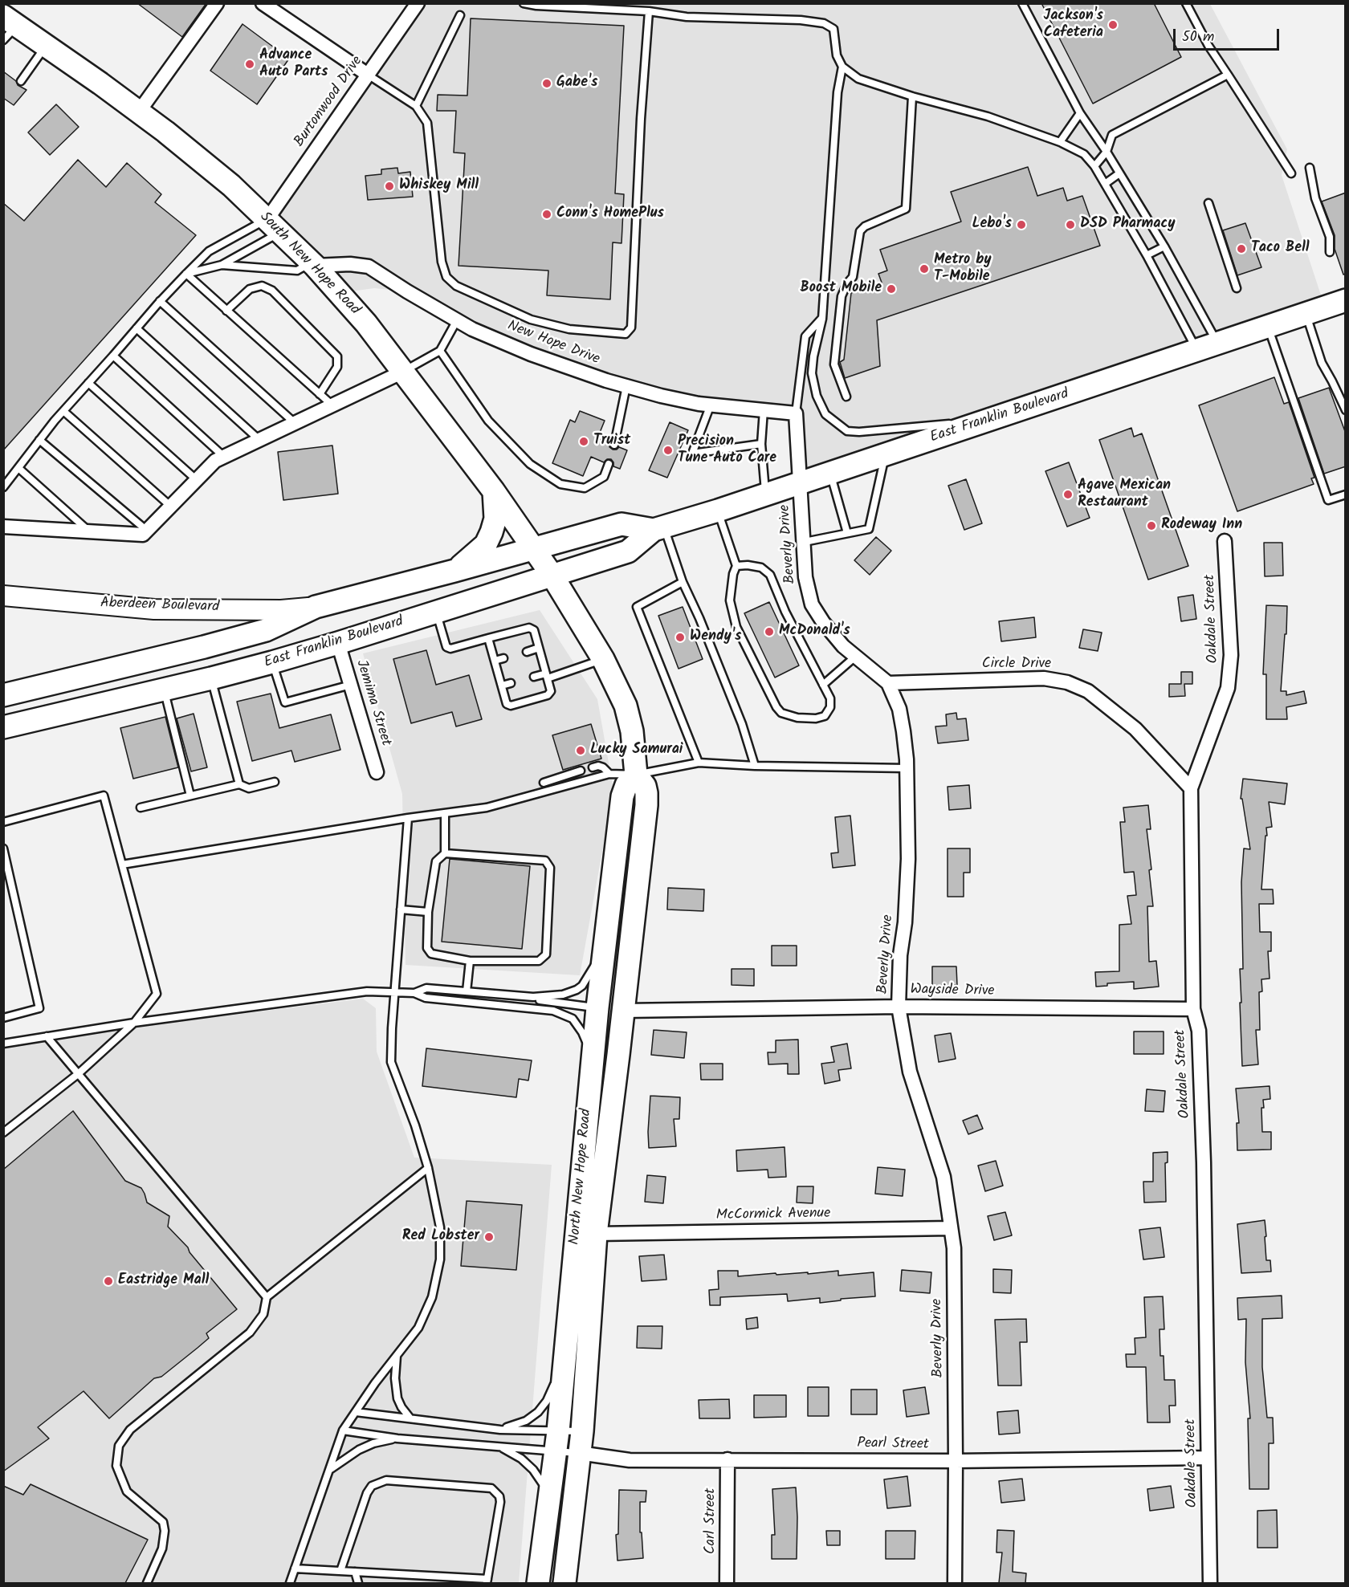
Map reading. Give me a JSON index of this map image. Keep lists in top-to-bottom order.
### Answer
{
  "streets": {
    "main road": [
      "South New Hope Road",
      "East Franklin Boulevard",
      "Aberdeen Boulevard",
      "North New Hope Road"
    ],
    "street": [
      "Burtonwood Drive",
      "New Hope Drive",
      "Beverly Drive",
      "Oakdale Street",
      "Circle Drive",
      "Jemima Street",
      "Wayside Drive",
      "McCormick Avenue",
      "Pearl Street",
      "Carl Street"
    ]
  },
  "crossings": [
    ["Burtonwood Drive", "South New Hope Road"],
    ["South New Hope Road", "New Hope Drive"],
    ["South New Hope Road", "East Franklin Boulevard"],
    ["South New Hope Road", "North New Hope Road"],
    ["New Hope Drive", "Beverly Drive"],
    ["East Franklin Boulevard", "Beverly Drive"],
    ["East Franklin Boulevard", "Aberdeen Boulevard"],
    ["East Franklin Boulevard", "Jemima Street"],
    ["East Franklin Boulevard", "North New Hope Road"],
    ["Beverly Drive", "Circle Drive"],
    ["Beverly Drive", "Wayside Drive"],
    ["Beverly Drive", "McCormick Avenue"],
    ["Beverly Drive", "Pearl Street"],
    ["Oakdale Street", "Circle Drive"],
    ["Oakdale Street", "Wayside Drive"],
    ["Oakdale Street", "Pearl Street"],
    ["Wayside Drive", "North New Hope Road"],
    ["North New Hope Road", "McCormick Avenue"],
    ["North New Hope Road", "Pearl Street"],
    ["Pearl Street", "Carl Street"]
  ],
  "places": [
    "Jackson's Cafeteria",
    "Advance Auto Parts",
    "Gabe's",
    "Whiskey Mill",
    "Conn's HomePlus",
    "Lebo's",
    "DSD Pharmacy",
    "Taco Bell",
    "Metro by T-Mobile",
    "Boost Mobile",
    "Truist",
    "Precision Tune Auto Care",
    "Agave Mexican Restaurant",
    "Rodeway Inn",
    "McDonald's",
    "Wendy's",
    "Lucky Samurai",
    "Red Lobster",
    "Eastridge Mall"
  ],
  "scale_bar": "50 m"
}
